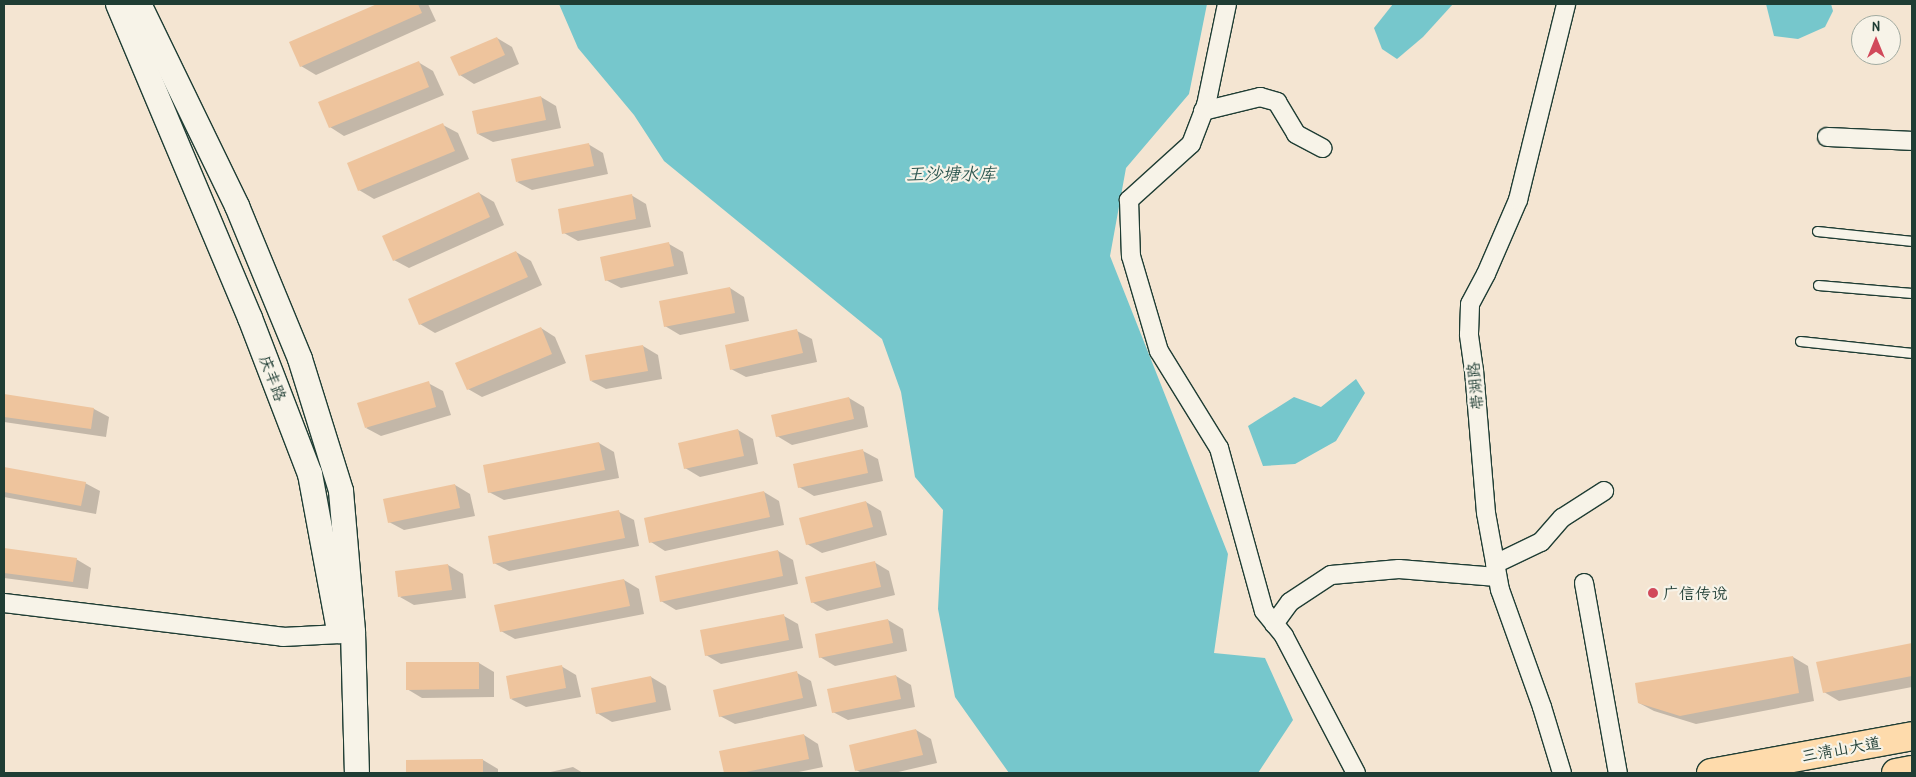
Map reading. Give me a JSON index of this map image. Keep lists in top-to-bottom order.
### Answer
{
  "streets": {
    "highway": ["三清山大道"],
    "main road": ["庆丰路"],
    "street": ["带湖路"]
  },
  "water": ["王沙塘水库"],
  "places": ["广信传说"],
  "north": "top"
}
